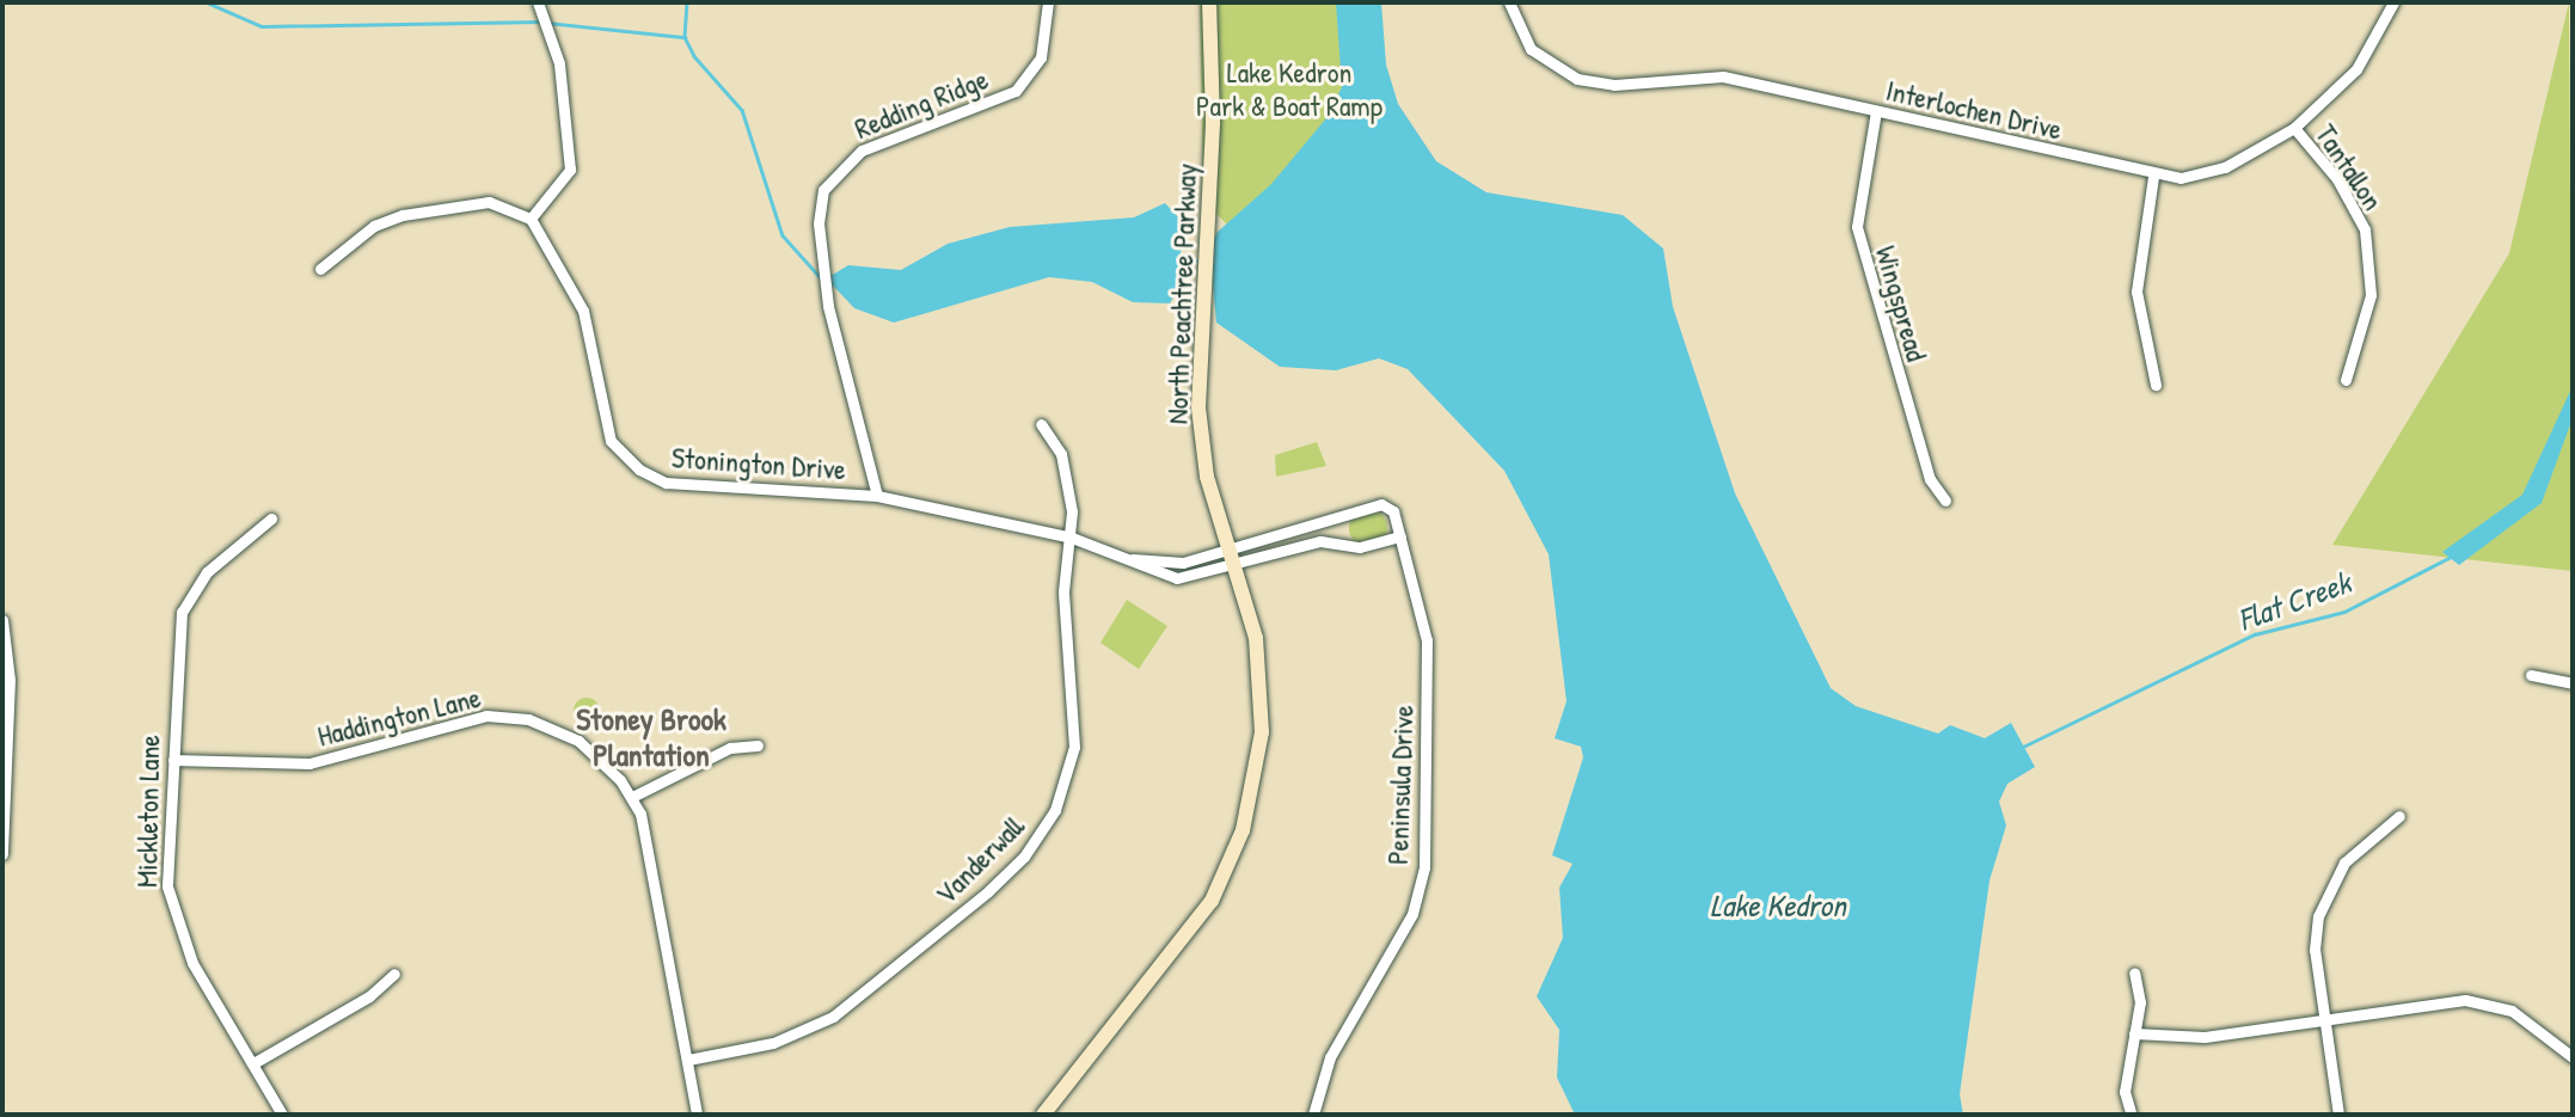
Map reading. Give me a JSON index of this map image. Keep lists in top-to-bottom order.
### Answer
{
  "streets": {
    "street": [
      "Redding Ridge",
      "Interlochen Drive",
      "Tantallon",
      "North Peachtree Parkway",
      "Wingspread",
      "Stonington Drive",
      "Haddington Lane",
      "Peninsula Drive",
      "Mickleton Lane",
      "Vanderwall"
    ]
  },
  "crossings": [
    ["Redding Ridge", "Stonington Drive"],
    ["Interlochen Drive", "Tantallon"],
    ["Interlochen Drive", "Wingspread"],
    ["North Peachtree Parkway", "Stonington Drive"],
    ["North Peachtree Parkway", "Peninsula Drive"],
    ["Stonington Drive", "Peninsula Drive"],
    ["Stonington Drive", "Vanderwall"],
    ["Haddington Lane", "Mickleton Lane"]
  ],
  "districts": ["Stoney Brook Plantation"],
  "water": ["Flat Creek", "Lake Kedron"],
  "parks": ["Lake Kedron Park & Boat Ramp"]
}
